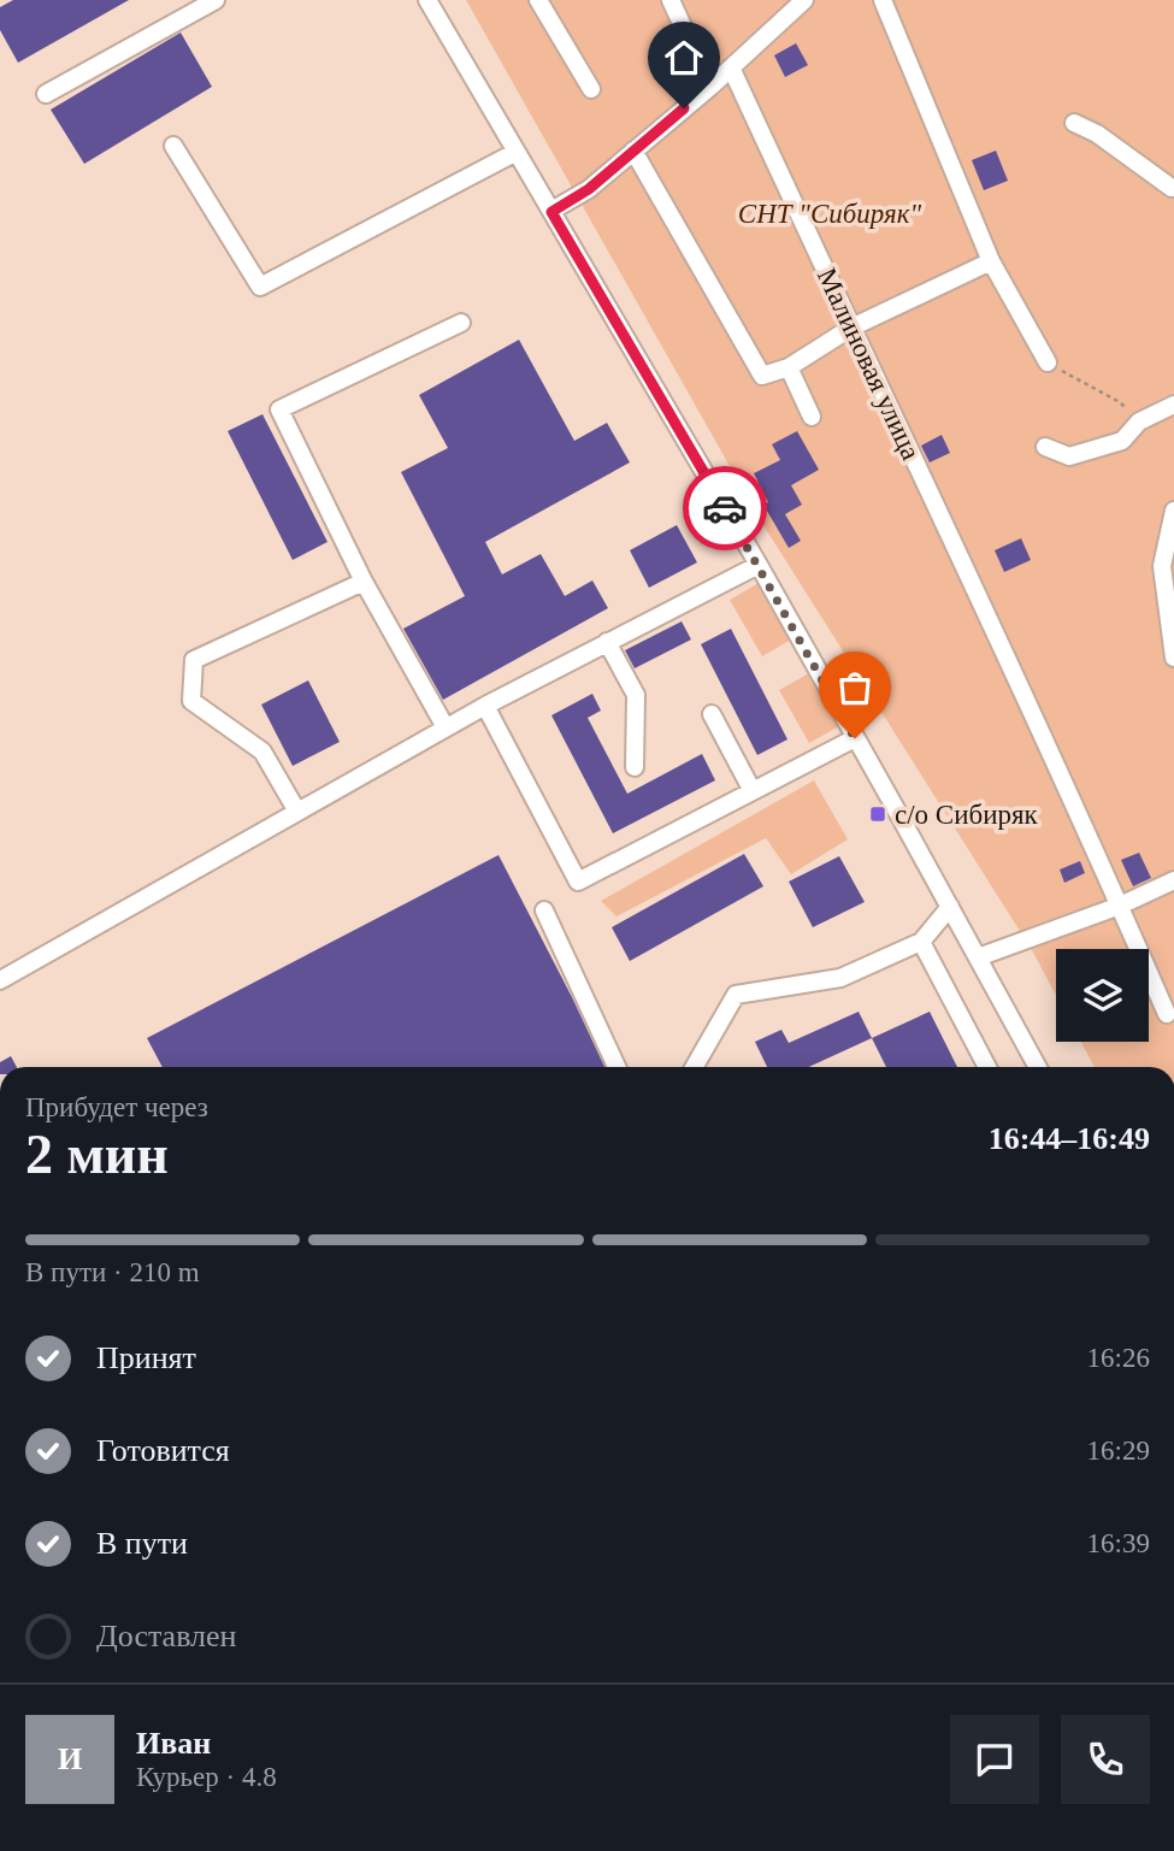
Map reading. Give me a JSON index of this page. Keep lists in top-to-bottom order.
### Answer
{
  "streets": {
    "street": ["Малиновая улица"]
  },
  "parks": ["СНТ \"Сибиряк\""],
  "places": {
    "transit": ["с/о Сибиряк"]
  },
  "page": {
    "heading": ["2 мин", "Прибудет через", "16:44–16:49"],
    "panel": ["Иван", "Курьер · 4.8"],
    "bar": "В пути · 210 m",
    "list": [
      ["Принят", "16:26"],
      ["Готовится", "16:29"],
      ["В пути", "16:39"],
      "Доставлен"
    ],
    "round": "И"
  }
}
